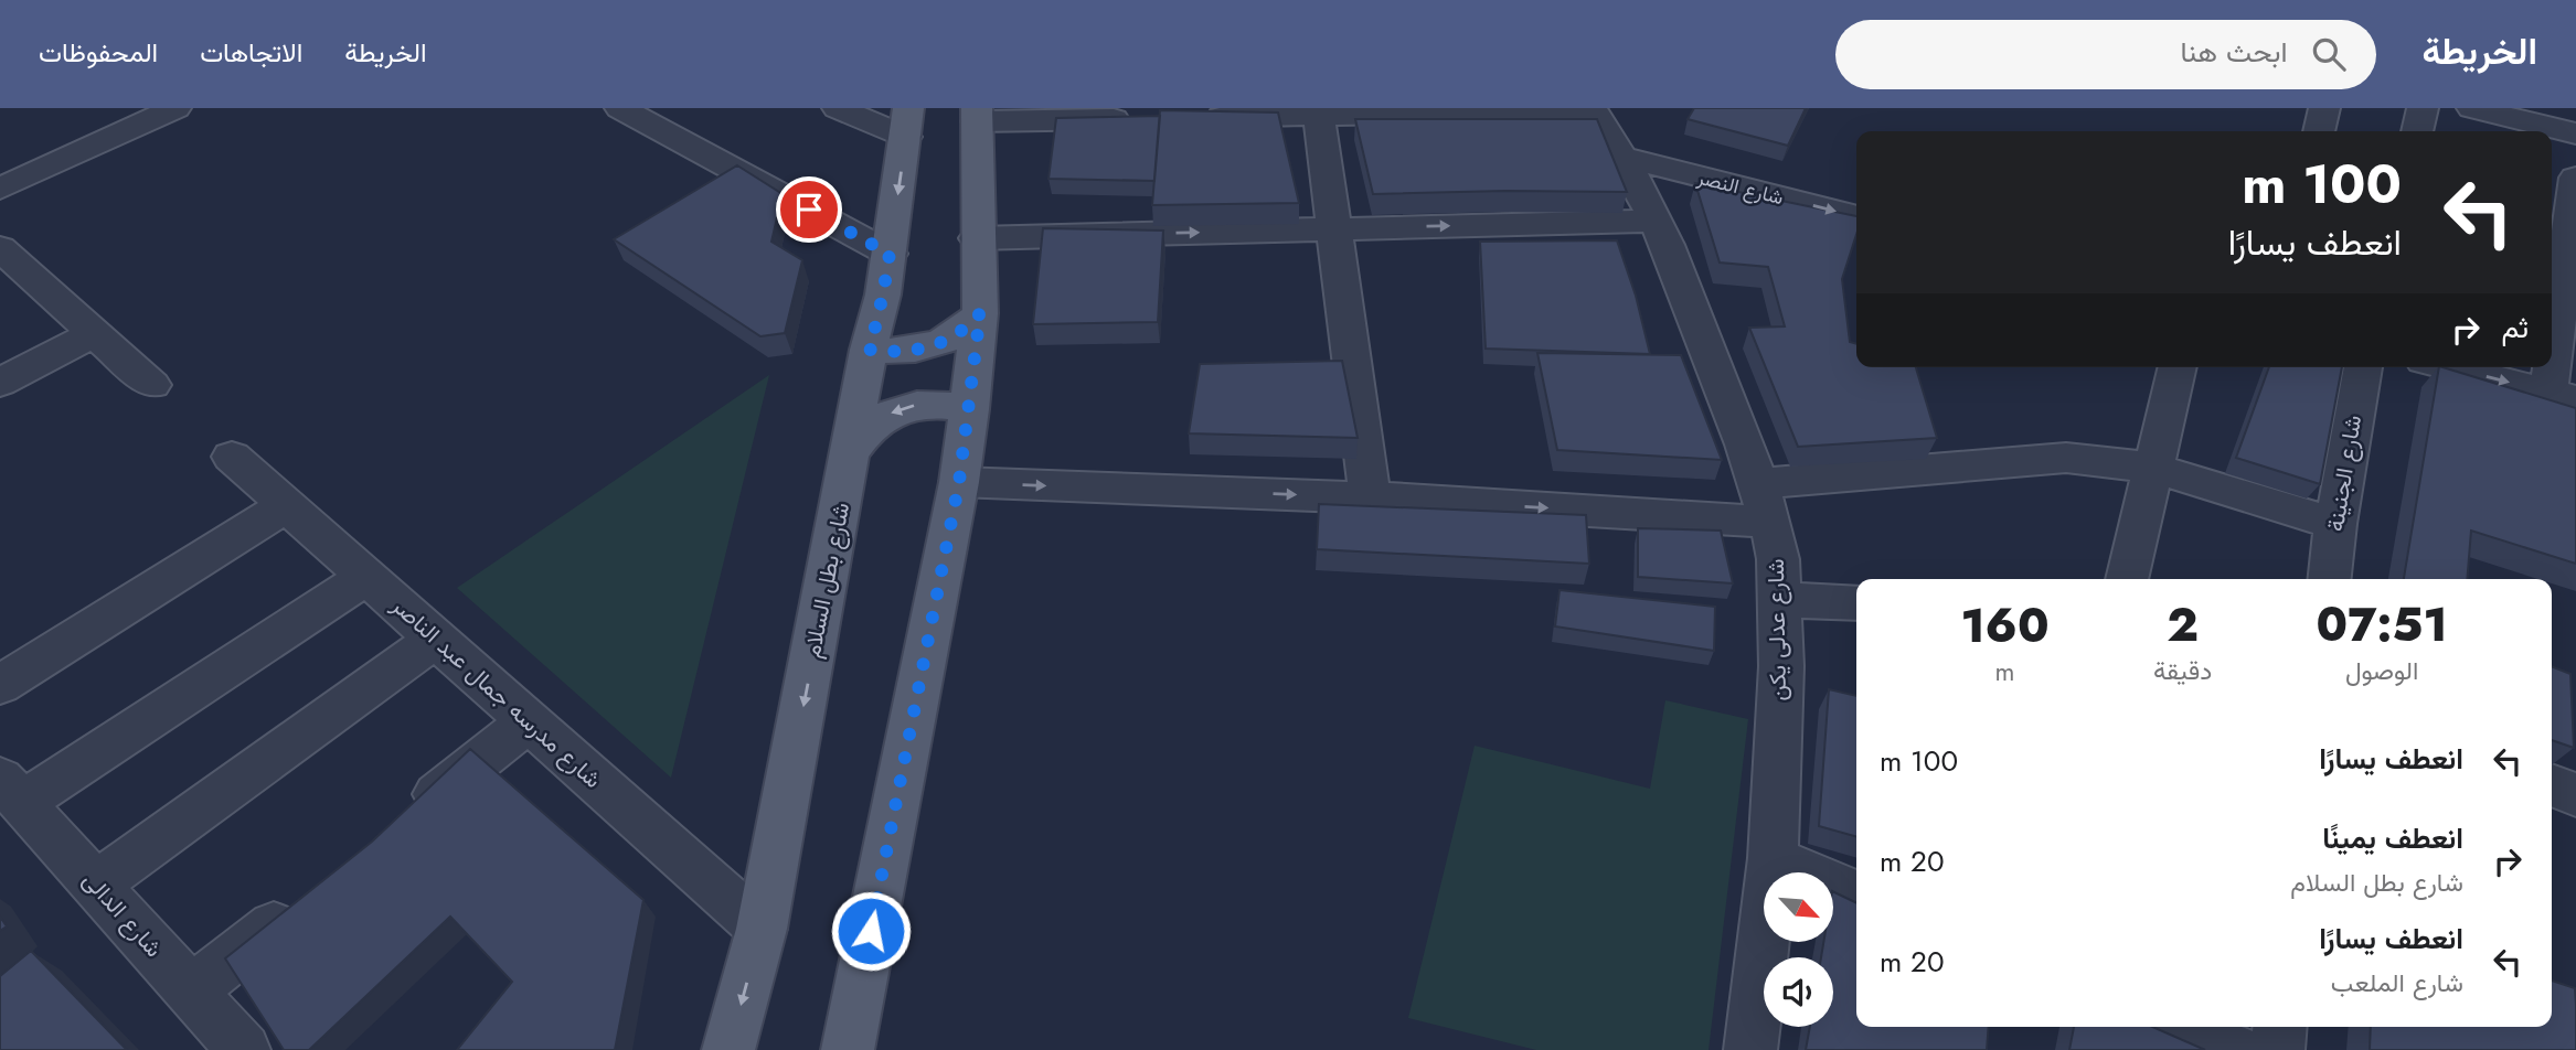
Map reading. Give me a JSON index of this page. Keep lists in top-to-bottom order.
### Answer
{
  "streets": {
    "main road": ["شارع بطل السلام"],
    "street": [
      "شارع النصر",
      "شارع الجنينة",
      "شارع عدلى يكن",
      "شارع مدرسه جمال عبد الناصر",
      "شارع الدالى"
    ]
  },
  "crossings": [
    ["شارع النصر", "شارع عدلى يكن"],
    ["شارع بطل السلام", "شارع مدرسه جمال عبد الناصر"]
  ],
  "north": "bottom right",
  "page": {
    "header": "الخريطة",
    "search": "ابحث هنا",
    "nav": ["الخريطة", "الاتجاهات", "المحفوظات"],
    "turn": ["100 m", "انعطف يسارًا"],
    "then": "ثم",
    "eta": [
      "07:51",
      "الوصول",
      "2",
      "دقيقة",
      "160",
      "m"
    ],
    "list": [
      {
        "name": "انعطف يسارًا",
        "value": "100 m"
      },
      {
        "name": "انعطف يمينًا",
        "note": "شارع بطل السلام",
        "value": "20 m"
      },
      {
        "name": "انعطف يسارًا",
        "note": "شارع الملعب",
        "value": "20 m"
      }
    ]
  }
}
